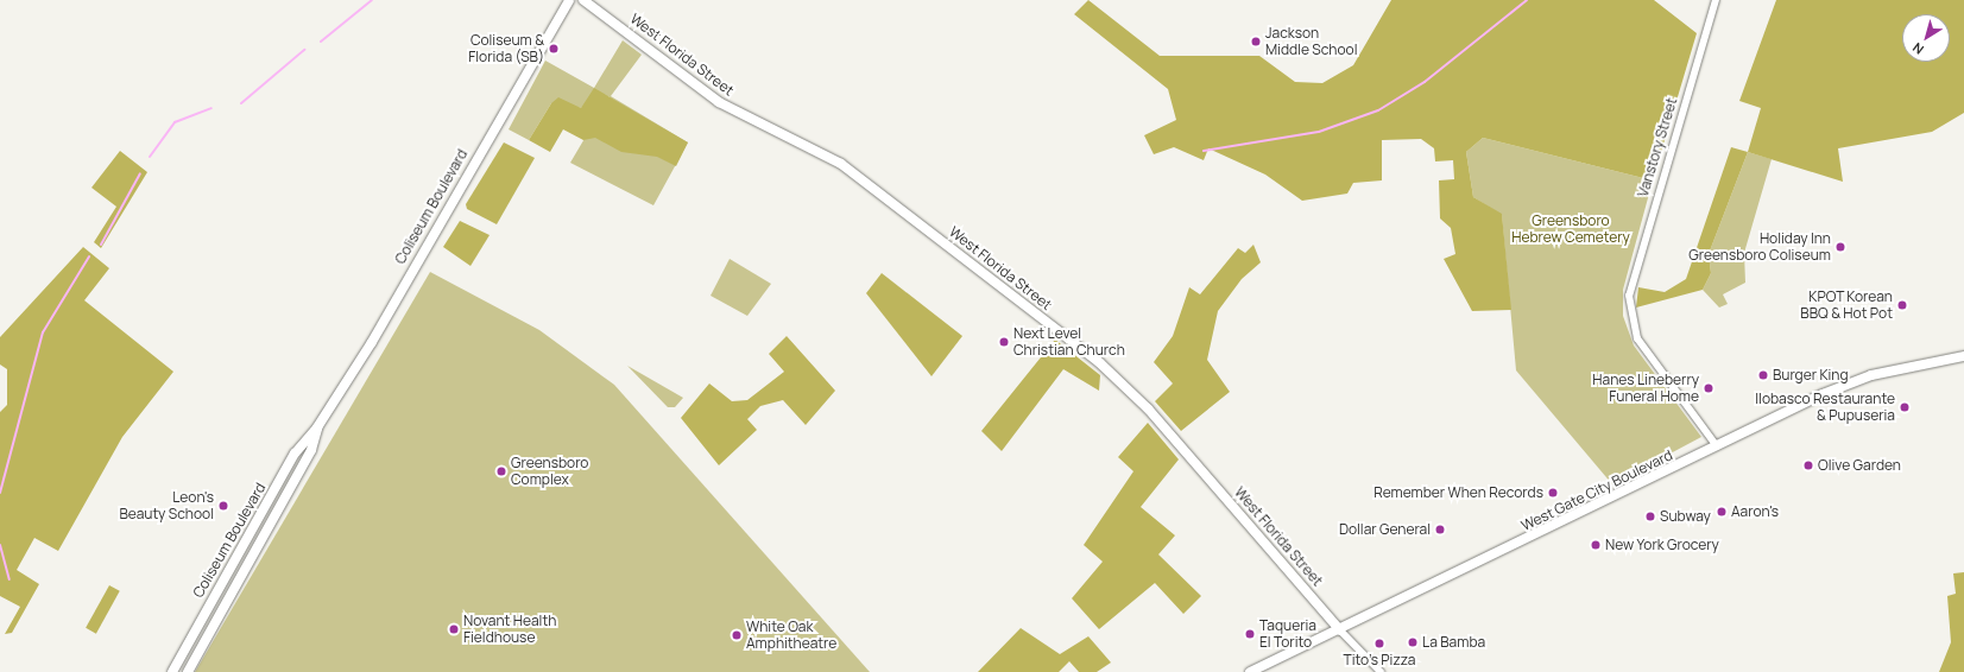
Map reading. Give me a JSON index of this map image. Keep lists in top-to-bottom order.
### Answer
{
  "streets": {
    "main road": ["West Florida Street", "Coliseum Boulevard", "West Gate City Boulevard"],
    "street": ["Vanstory Street"]
  },
  "crossings": [
    ["West Florida Street", "West Gate City Boulevard"],
    ["Vanstory Street", "West Gate City Boulevard"]
  ],
  "parks": ["Greensboro Hebrew Cemetery"],
  "places": [
    "Jackson Middle School",
    "Coliseum & Florida (SB)",
    "Holiday Inn Greensboro Coliseum",
    "KPOT Korean BBQ & Hot Pot",
    "Next Level Christian Church",
    "Burger King",
    "Hanes Lineberry Funeral Home",
    "Ilobasco Restaurante & Pupuseria",
    "Olive Garden",
    "Greensboro Complex",
    "Remember When Records",
    "Leon's Beauty School",
    "Aaron's",
    "Subway",
    "Dollar General",
    "New York Grocery",
    "Novant Health Fieldhouse",
    "Taqueria El Torito",
    "White Oak Amphitheatre",
    "La Bamba",
    "Tito's Pizza"
  ],
  "north": "bottom left"
}
